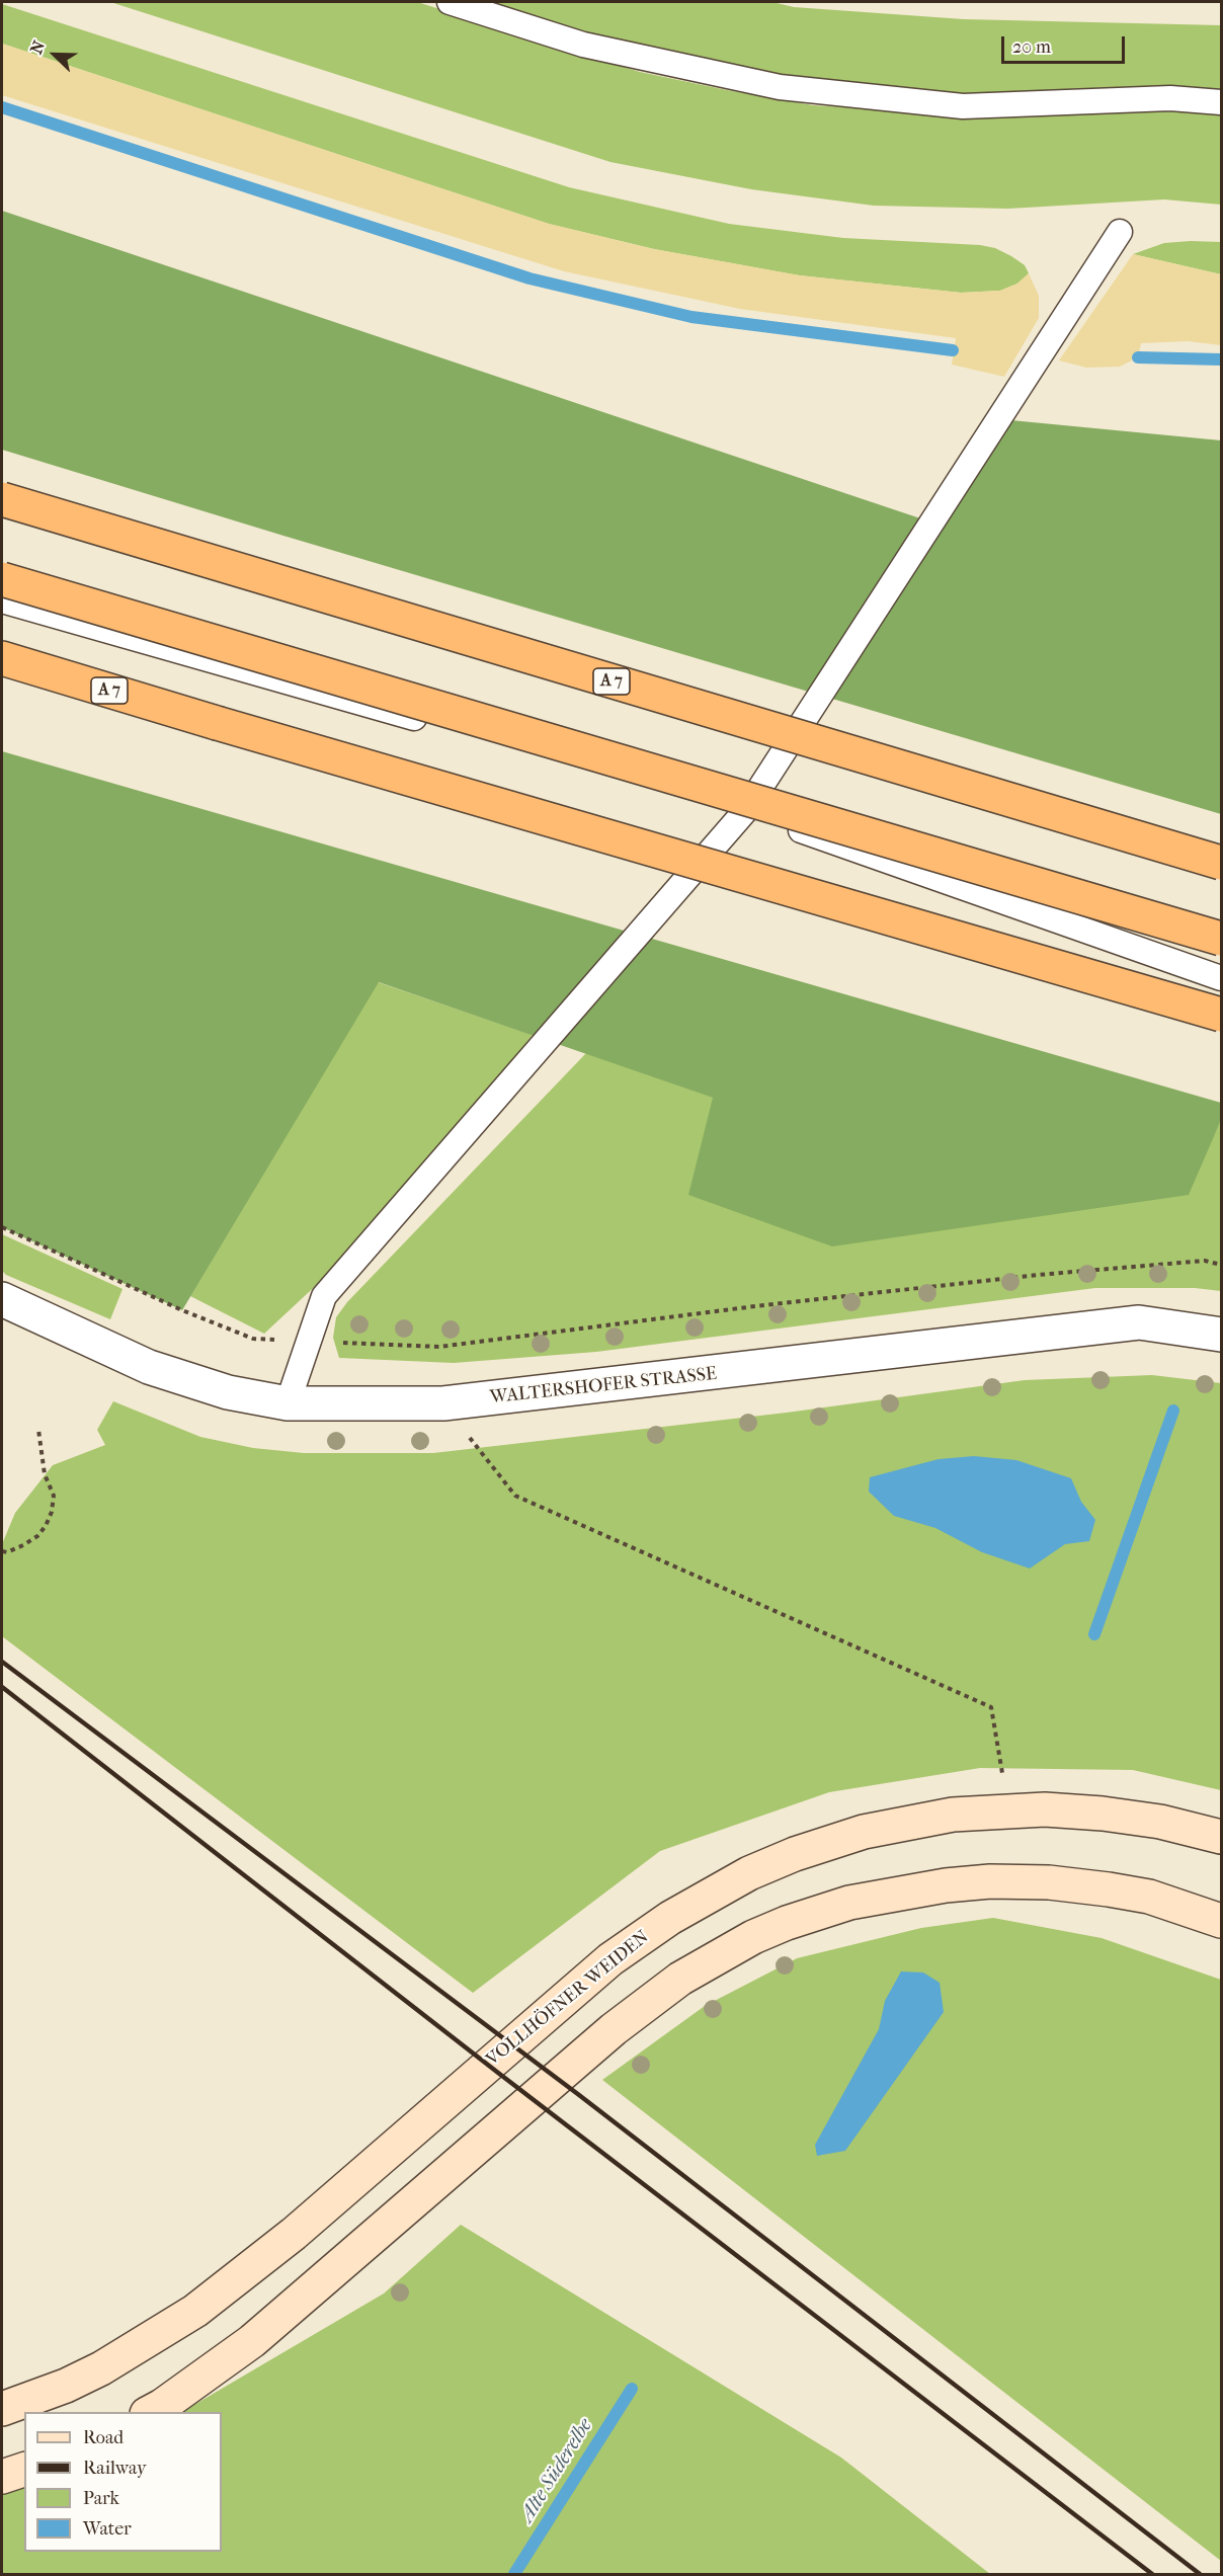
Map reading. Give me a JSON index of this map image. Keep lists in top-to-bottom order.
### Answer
{
  "streets": {
    "highway": ["A 7"],
    "main road": ["VOLLHÖFNER WEIDEN"],
    "street": ["WALTERSHOFER STRASSE"]
  },
  "water": ["Alte Süderelbe"],
  "legend": [
    "Road",
    "Railway",
    "Park",
    "Water"
  ],
  "scale_bar": "20 m",
  "north": "top left"
}
